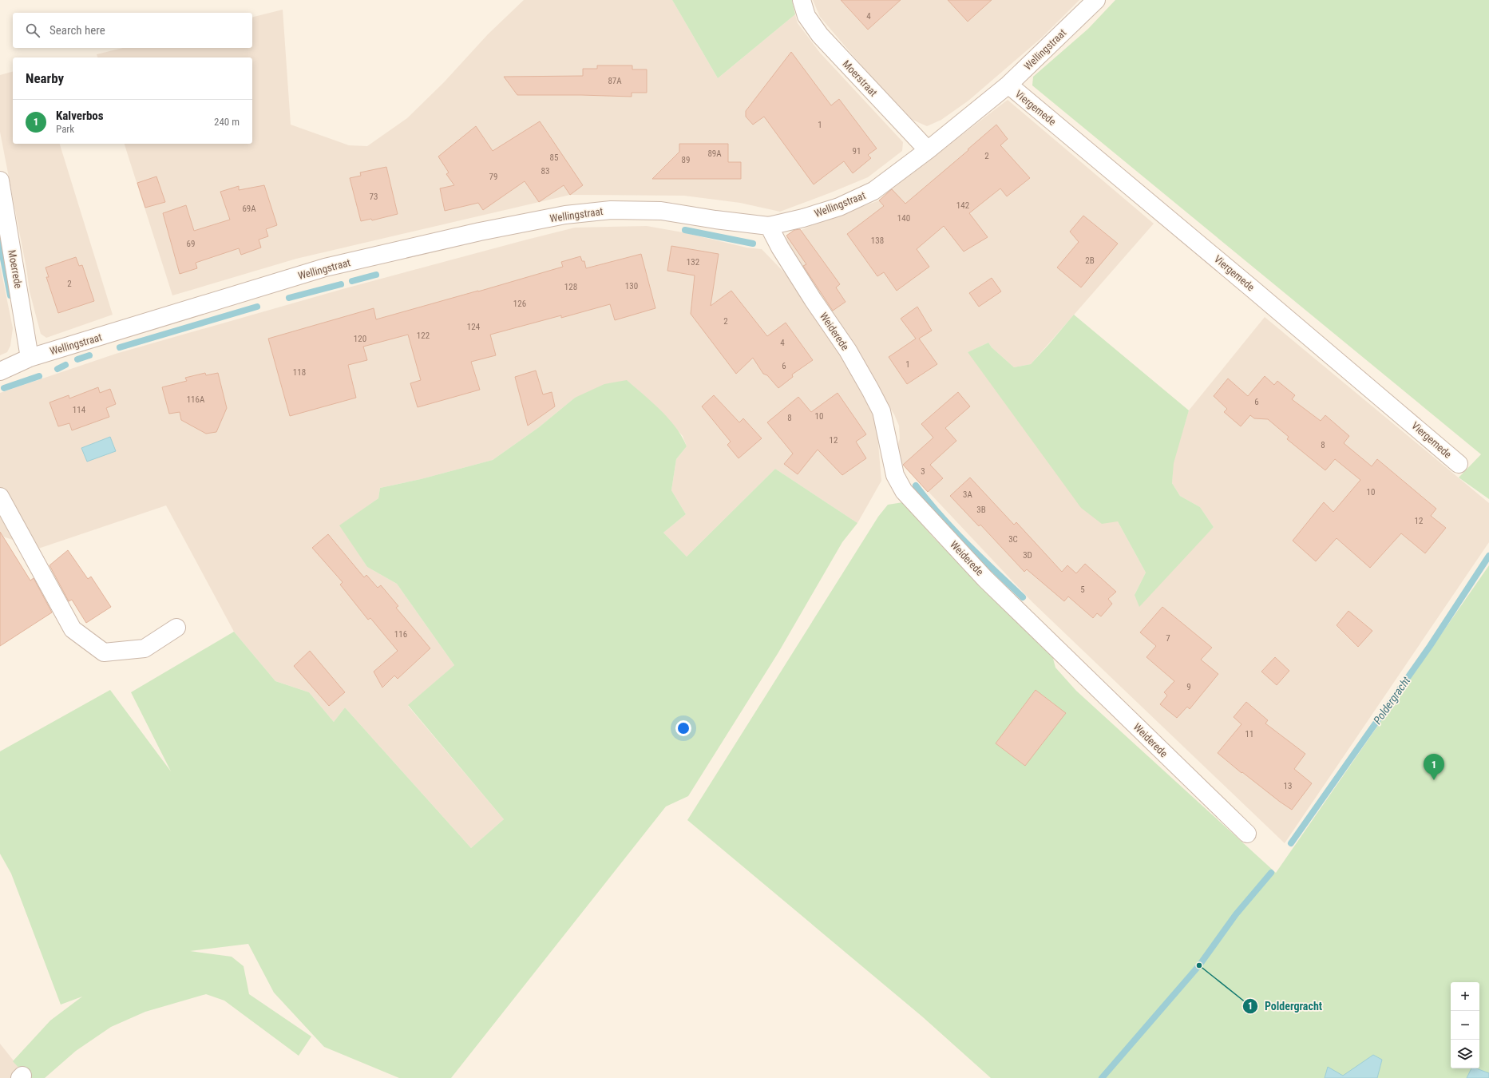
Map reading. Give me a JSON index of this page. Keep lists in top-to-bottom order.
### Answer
{
  "streets": {
    "street": [
      "Wellingstraat",
      "Moerstraat",
      "Viergemede",
      "Moerrede",
      "Weiderede"
    ]
  },
  "crossings": [
    ["Wellingstraat", "Moerstraat"],
    ["Wellingstraat", "Viergemede"],
    ["Wellingstraat", "Moerrede"],
    ["Wellingstraat", "Weiderede"]
  ],
  "water": ["Poldergracht"],
  "places": ["Poldergracht"],
  "house_numbers": [
    "4",
    "87A",
    "1",
    "91",
    "89A",
    "2",
    "85",
    "89",
    "83",
    "79",
    "73",
    "142",
    "69A",
    "140",
    "138",
    "69",
    "2B",
    "132",
    "2",
    "130",
    "128",
    "126",
    "2",
    "124",
    "122",
    "120",
    "4",
    "1",
    "6",
    "118",
    "116A",
    "6",
    "114",
    "10",
    "8",
    "12",
    "8",
    "3",
    "10",
    "3A",
    "3B",
    "12",
    "3C",
    "3D",
    "5",
    "116",
    "7",
    "9",
    "11",
    "13"
  ],
  "page": {
    "search": "Search here",
    "heading": "Nearby",
    "list": [
      {
        "mark": "1",
        "name": "Kalverbos",
        "note": "Park",
        "value": "240 m"
      }
    ],
    "pins": "1",
    "map_buttons": ["+", "−"]
  }
}
